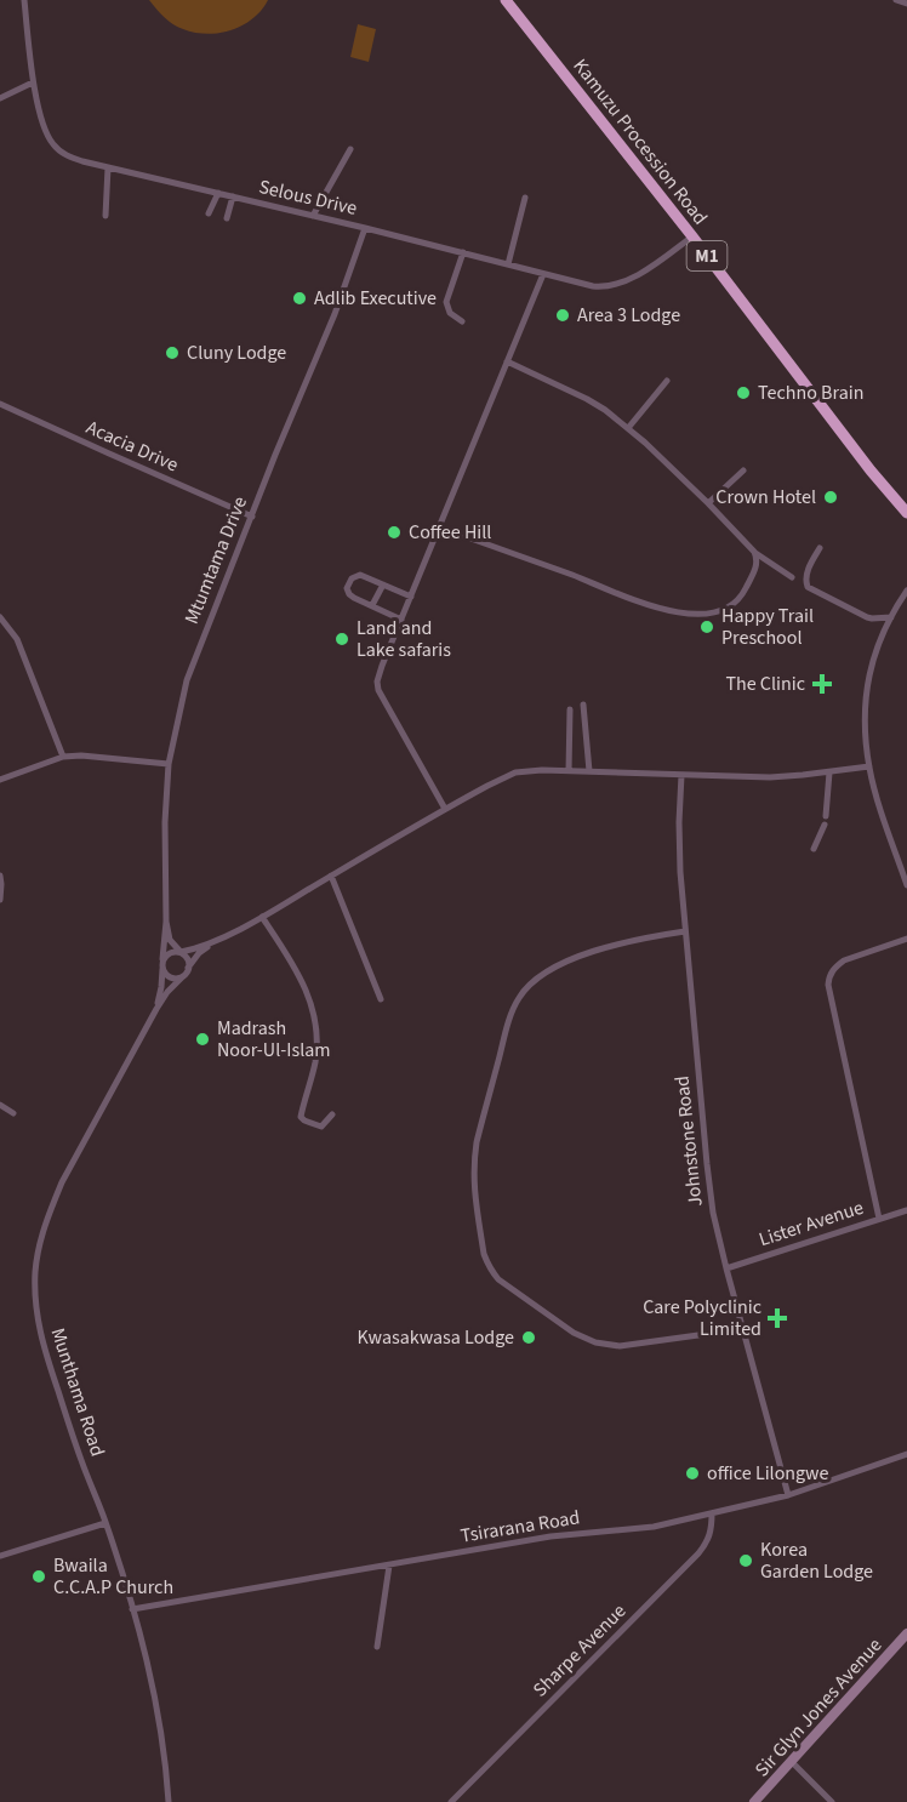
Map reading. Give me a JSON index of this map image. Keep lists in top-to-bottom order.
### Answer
{
  "streets": {
    "highway": ["Kamuzu Procession Road", "M1"],
    "main road": ["Sir Glyn Jones Avenue"],
    "street": [
      "Selous Drive",
      "Acacia Drive",
      "Mtumtama Drive",
      "Johnstone Road",
      "Lister Avenue",
      "Munthama Road",
      "Tsirarana Road",
      "Sharpe Avenue"
    ]
  },
  "crossings": [
    ["Kamuzu Procession Road", "Selous Drive"],
    ["Selous Drive", "Mtumtama Drive"],
    ["Acacia Drive", "Mtumtama Drive"],
    ["Johnstone Road", "Lister Avenue"],
    ["Johnstone Road", "Tsirarana Road"],
    ["Munthama Road", "Tsirarana Road"],
    ["Tsirarana Road", "Sharpe Avenue"]
  ],
  "places": {
    "other": [
      "Adlib Executive",
      "Area 3 Lodge",
      "Cluny Lodge",
      "Techno Brain",
      "Crown Hotel",
      "Coffee Hill",
      "Happy Trail Preschool",
      "Land and Lake safaris",
      "Madrash Noor-Ul-Islam",
      "Kwasakwasa Lodge",
      "office Lilongwe",
      "Korea Garden Lodge",
      "Bwaila C.C.A.P Church"
    ],
    "health": ["The Clinic", "Care Polyclinic Limited"]
  }
}
